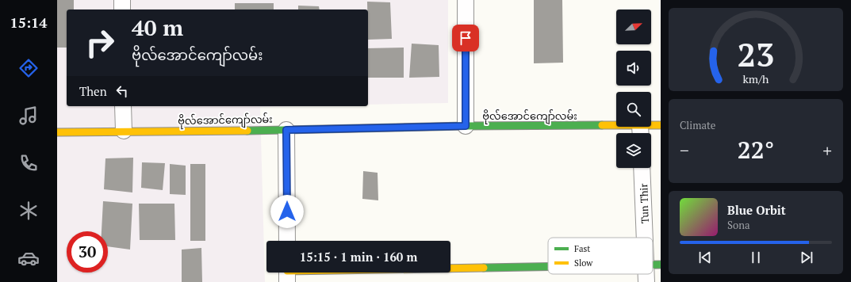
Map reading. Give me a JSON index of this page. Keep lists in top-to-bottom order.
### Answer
{
  "streets": {
    "street": ["ဗိုလ်အောင်ကျော်လမ်း", "Tun Thir"]
  },
  "legend": ["Fast", "Slow"],
  "north": "top right",
  "page": {
    "tabs": "15:14",
    "turn": ["40 m", "ဗိုလ်အောင်ကျော်လမ်း"],
    "then": "Then",
    "tile": "Climate",
    "heat": ["−", "22°", "+"],
    "song": ["Blue Orbit", "Sona"],
    "limit": "30",
    "trip": "15:15 · 1 min · 160 m",
    "gauge": ["23", "km/h"]
  }
}
